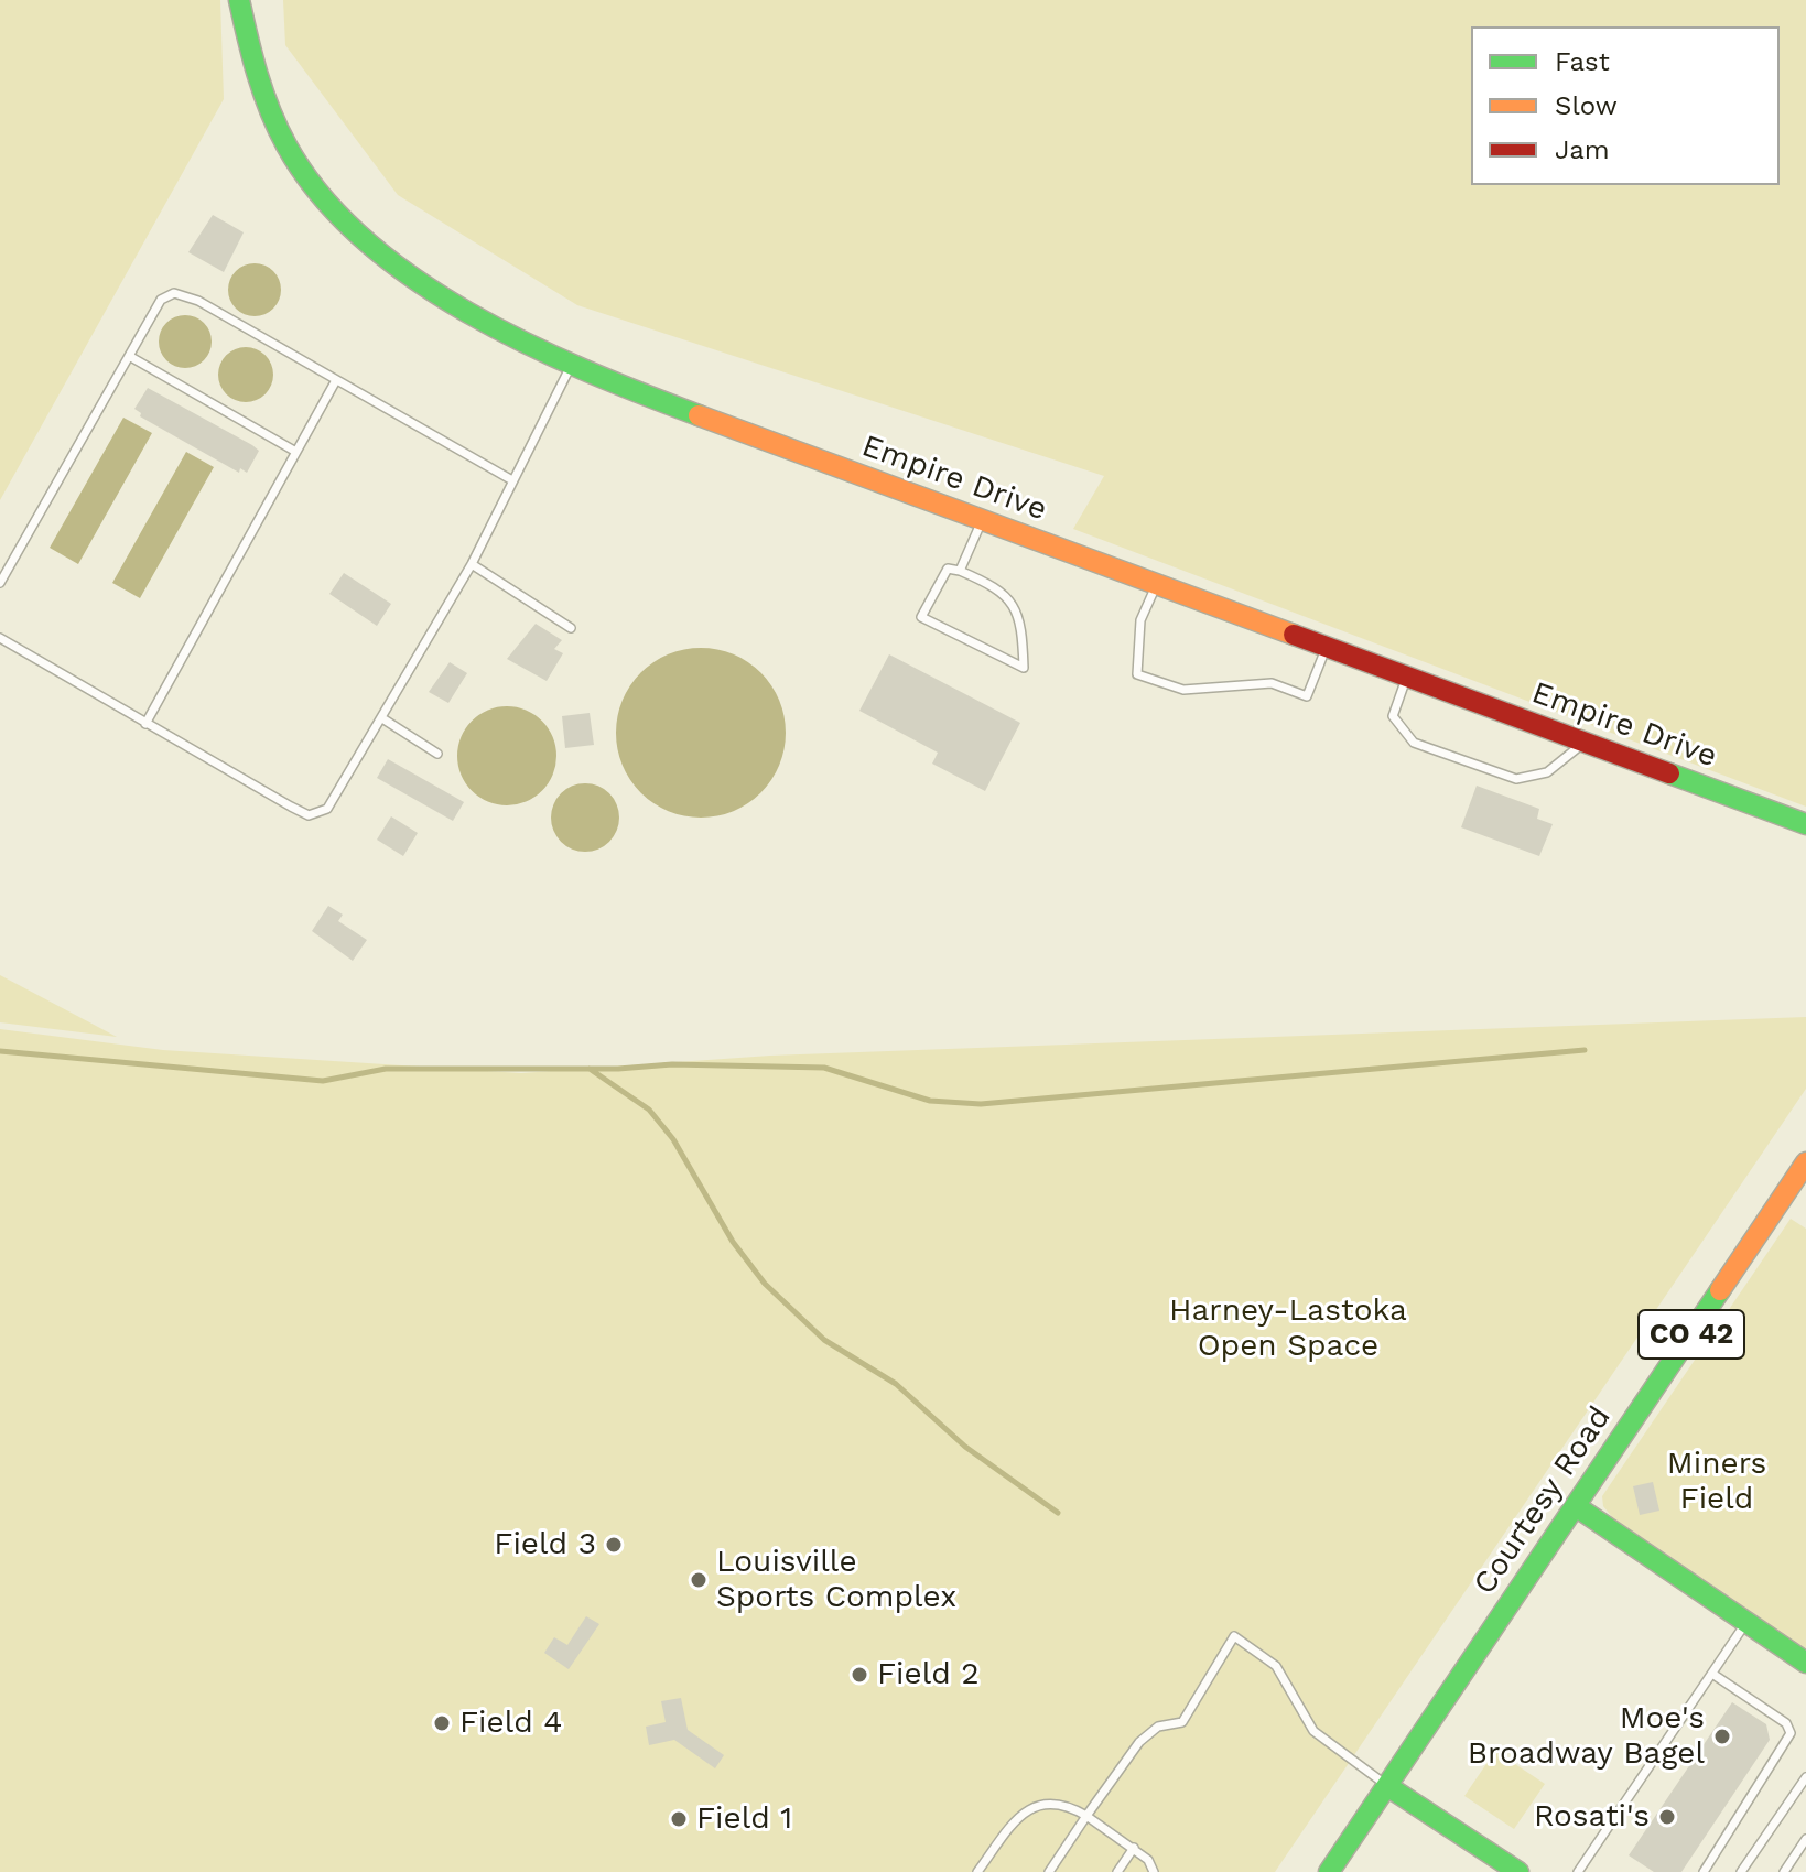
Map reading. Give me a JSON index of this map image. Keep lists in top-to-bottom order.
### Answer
{
  "streets": {
    "street": ["Empire Drive", "CO 42", "Courtesy Road"]
  },
  "parks": ["Harney-Lastoka Open Space", "Miners Field"],
  "places": [
    "Field 3",
    "Louisville Sports Complex",
    "Field 2",
    "Field 4",
    "Moe's Broadway Bagel",
    "Rosati's",
    "Field 1"
  ],
  "legend": ["Fast", "Slow", "Jam"]
}
